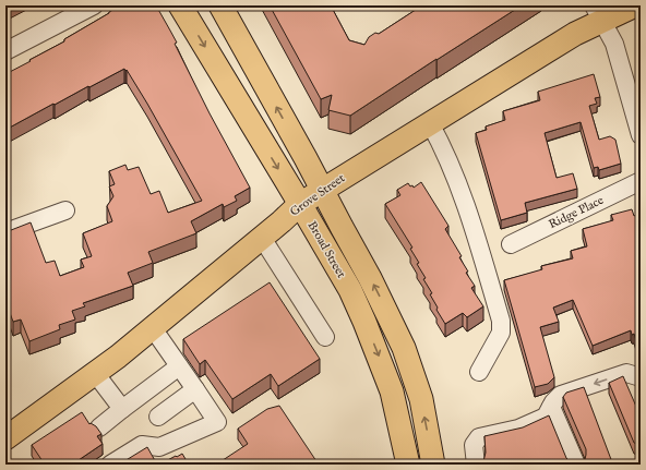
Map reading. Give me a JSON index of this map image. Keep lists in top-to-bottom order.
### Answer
{
  "streets": {
    "main road": ["Grove Street", "Broad Street"],
    "street": ["Ridge Place"]
  },
  "crossings": [
    ["Grove Street", "Broad Street"]
  ]
}
